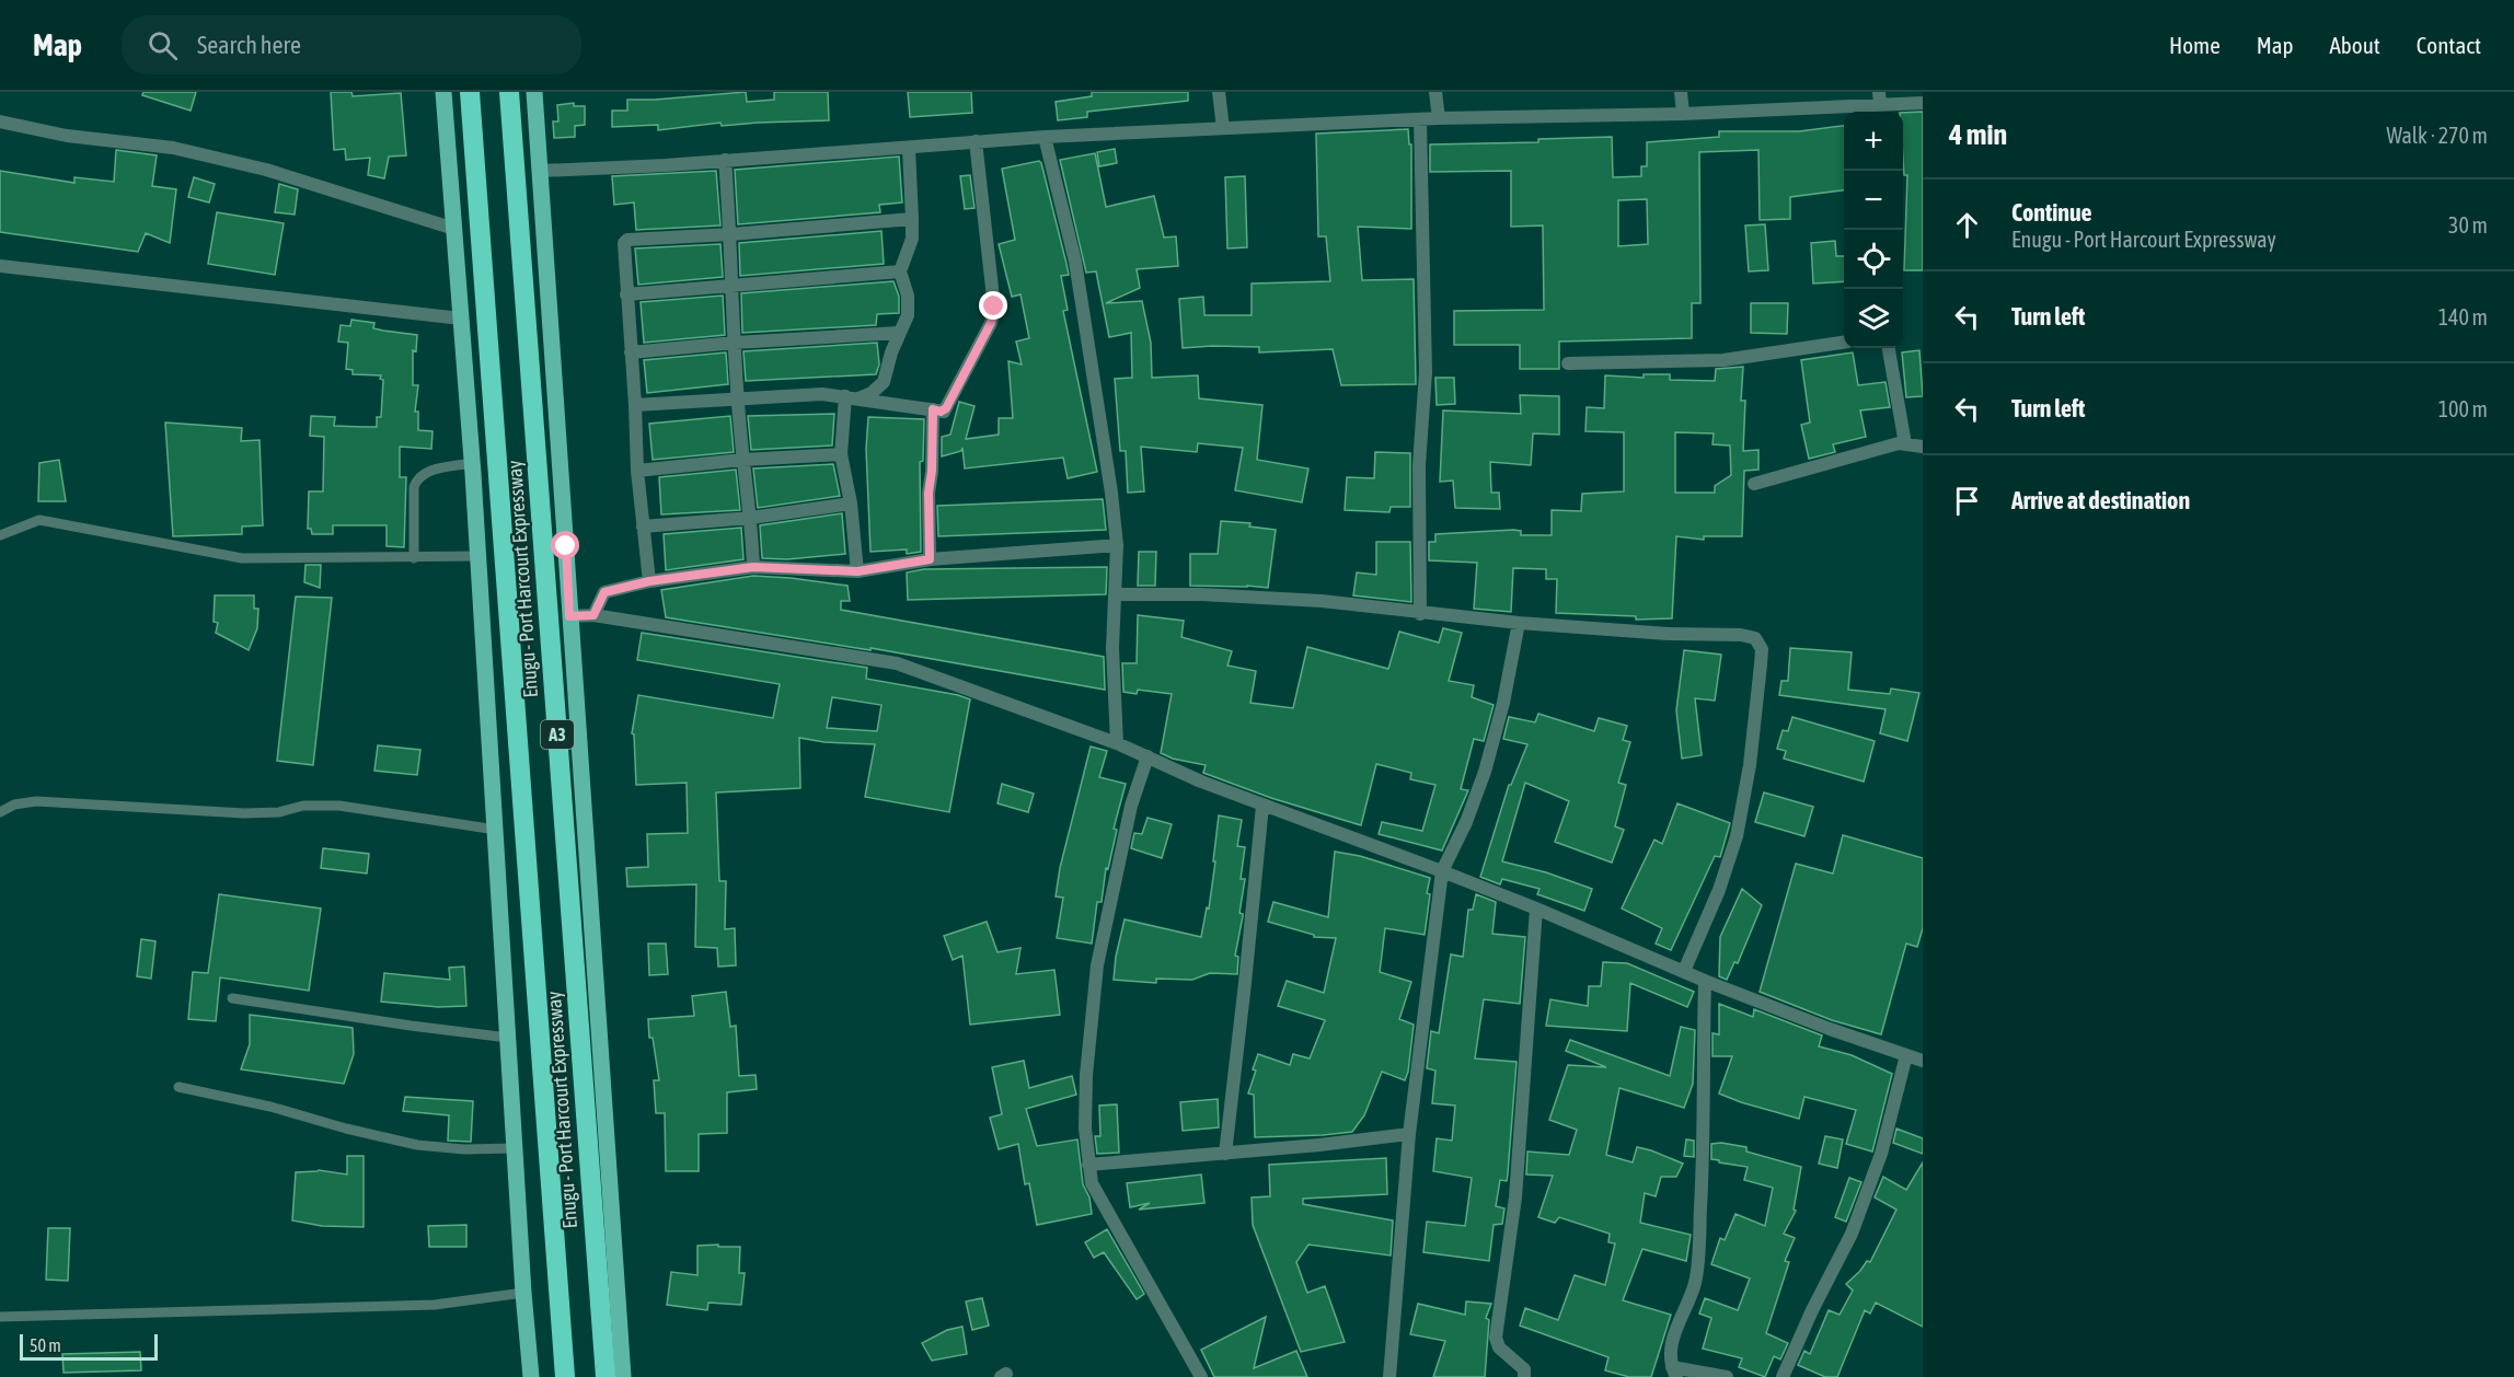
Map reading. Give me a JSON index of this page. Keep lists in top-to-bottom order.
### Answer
{
  "streets": {
    "highway": ["Enugu - Port Harcourt Expressway", "A3"]
  },
  "scale_bar": "50 m",
  "page": {
    "header": "Map",
    "search": "Search here",
    "nav": [
      "Home",
      "Map",
      "About",
      "Contact"
    ],
    "heading": ["4 min", "Walk · 270 m"],
    "map_buttons": ["+", "−"],
    "list": [
      ["Continue", "Enugu - Port Harcourt Expressway", "30 m"],
      ["Turn left", "140 m"],
      ["Turn left", "100 m"],
      "Arrive at destination"
    ],
    "scale": "50 m"
  }
}
